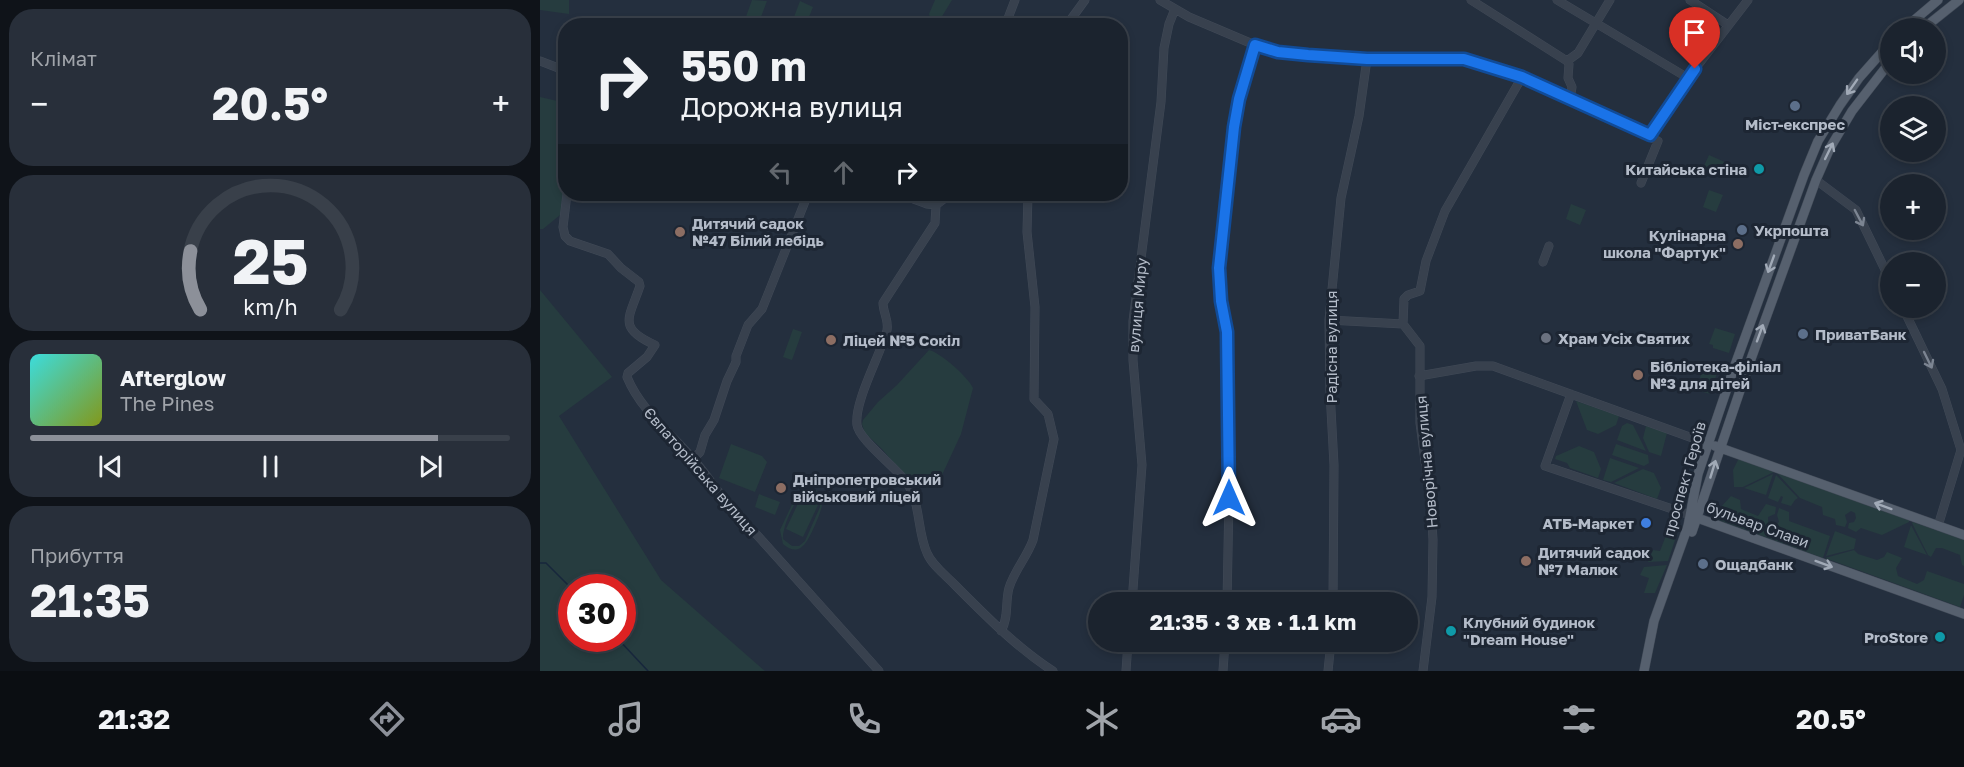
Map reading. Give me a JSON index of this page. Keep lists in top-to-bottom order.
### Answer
{
  "streets": {
    "main road": ["проспект Героїв", "бульвар Слави"],
    "street": [
      "вулиця Миру",
      "Радісна вулиця",
      "Новорічна вулиця",
      "Євпаторійська вулиця"
    ]
  },
  "crossings": [
    ["проспект Героїв", "бульвар Слави"]
  ],
  "one_way": ["бульвар Слави"],
  "places": [
    "Міст-експрес",
    "Китайська стіна",
    "Укрпошта",
    "Дитячий садок №47 Білий лебідь",
    "Кулінарна школа \"Фартук\"",
    "ПриватБанк",
    "Храм Усіх Святих",
    "Ліцей №5 Сокіл",
    "Бібліотека-філіал №3 для дітей",
    "Дніпропетровський військовий ліцей",
    "АТБ-Маркет",
    "Дитячий садок №7 Малюк",
    "Ощадбанк",
    "Клубний будинок \"Dream House\"",
    "ProStore"
  ],
  "page": {
    "tile": [
      "Клімат",
      ["Прибуття", "21:35"]
    ],
    "map_buttons": ["+", "−"],
    "turn": ["550 m", "Дорожна вулиця"],
    "heat": ["−", "20.5°", "+"],
    "song": ["Afterglow", "The Pines"],
    "limit": "30",
    "trip": "21:35 · 3 хв · 1.1 km",
    "tabs": ["21:32", "20.5°"],
    "gauge": ["25", "km/h"]
  }
}
